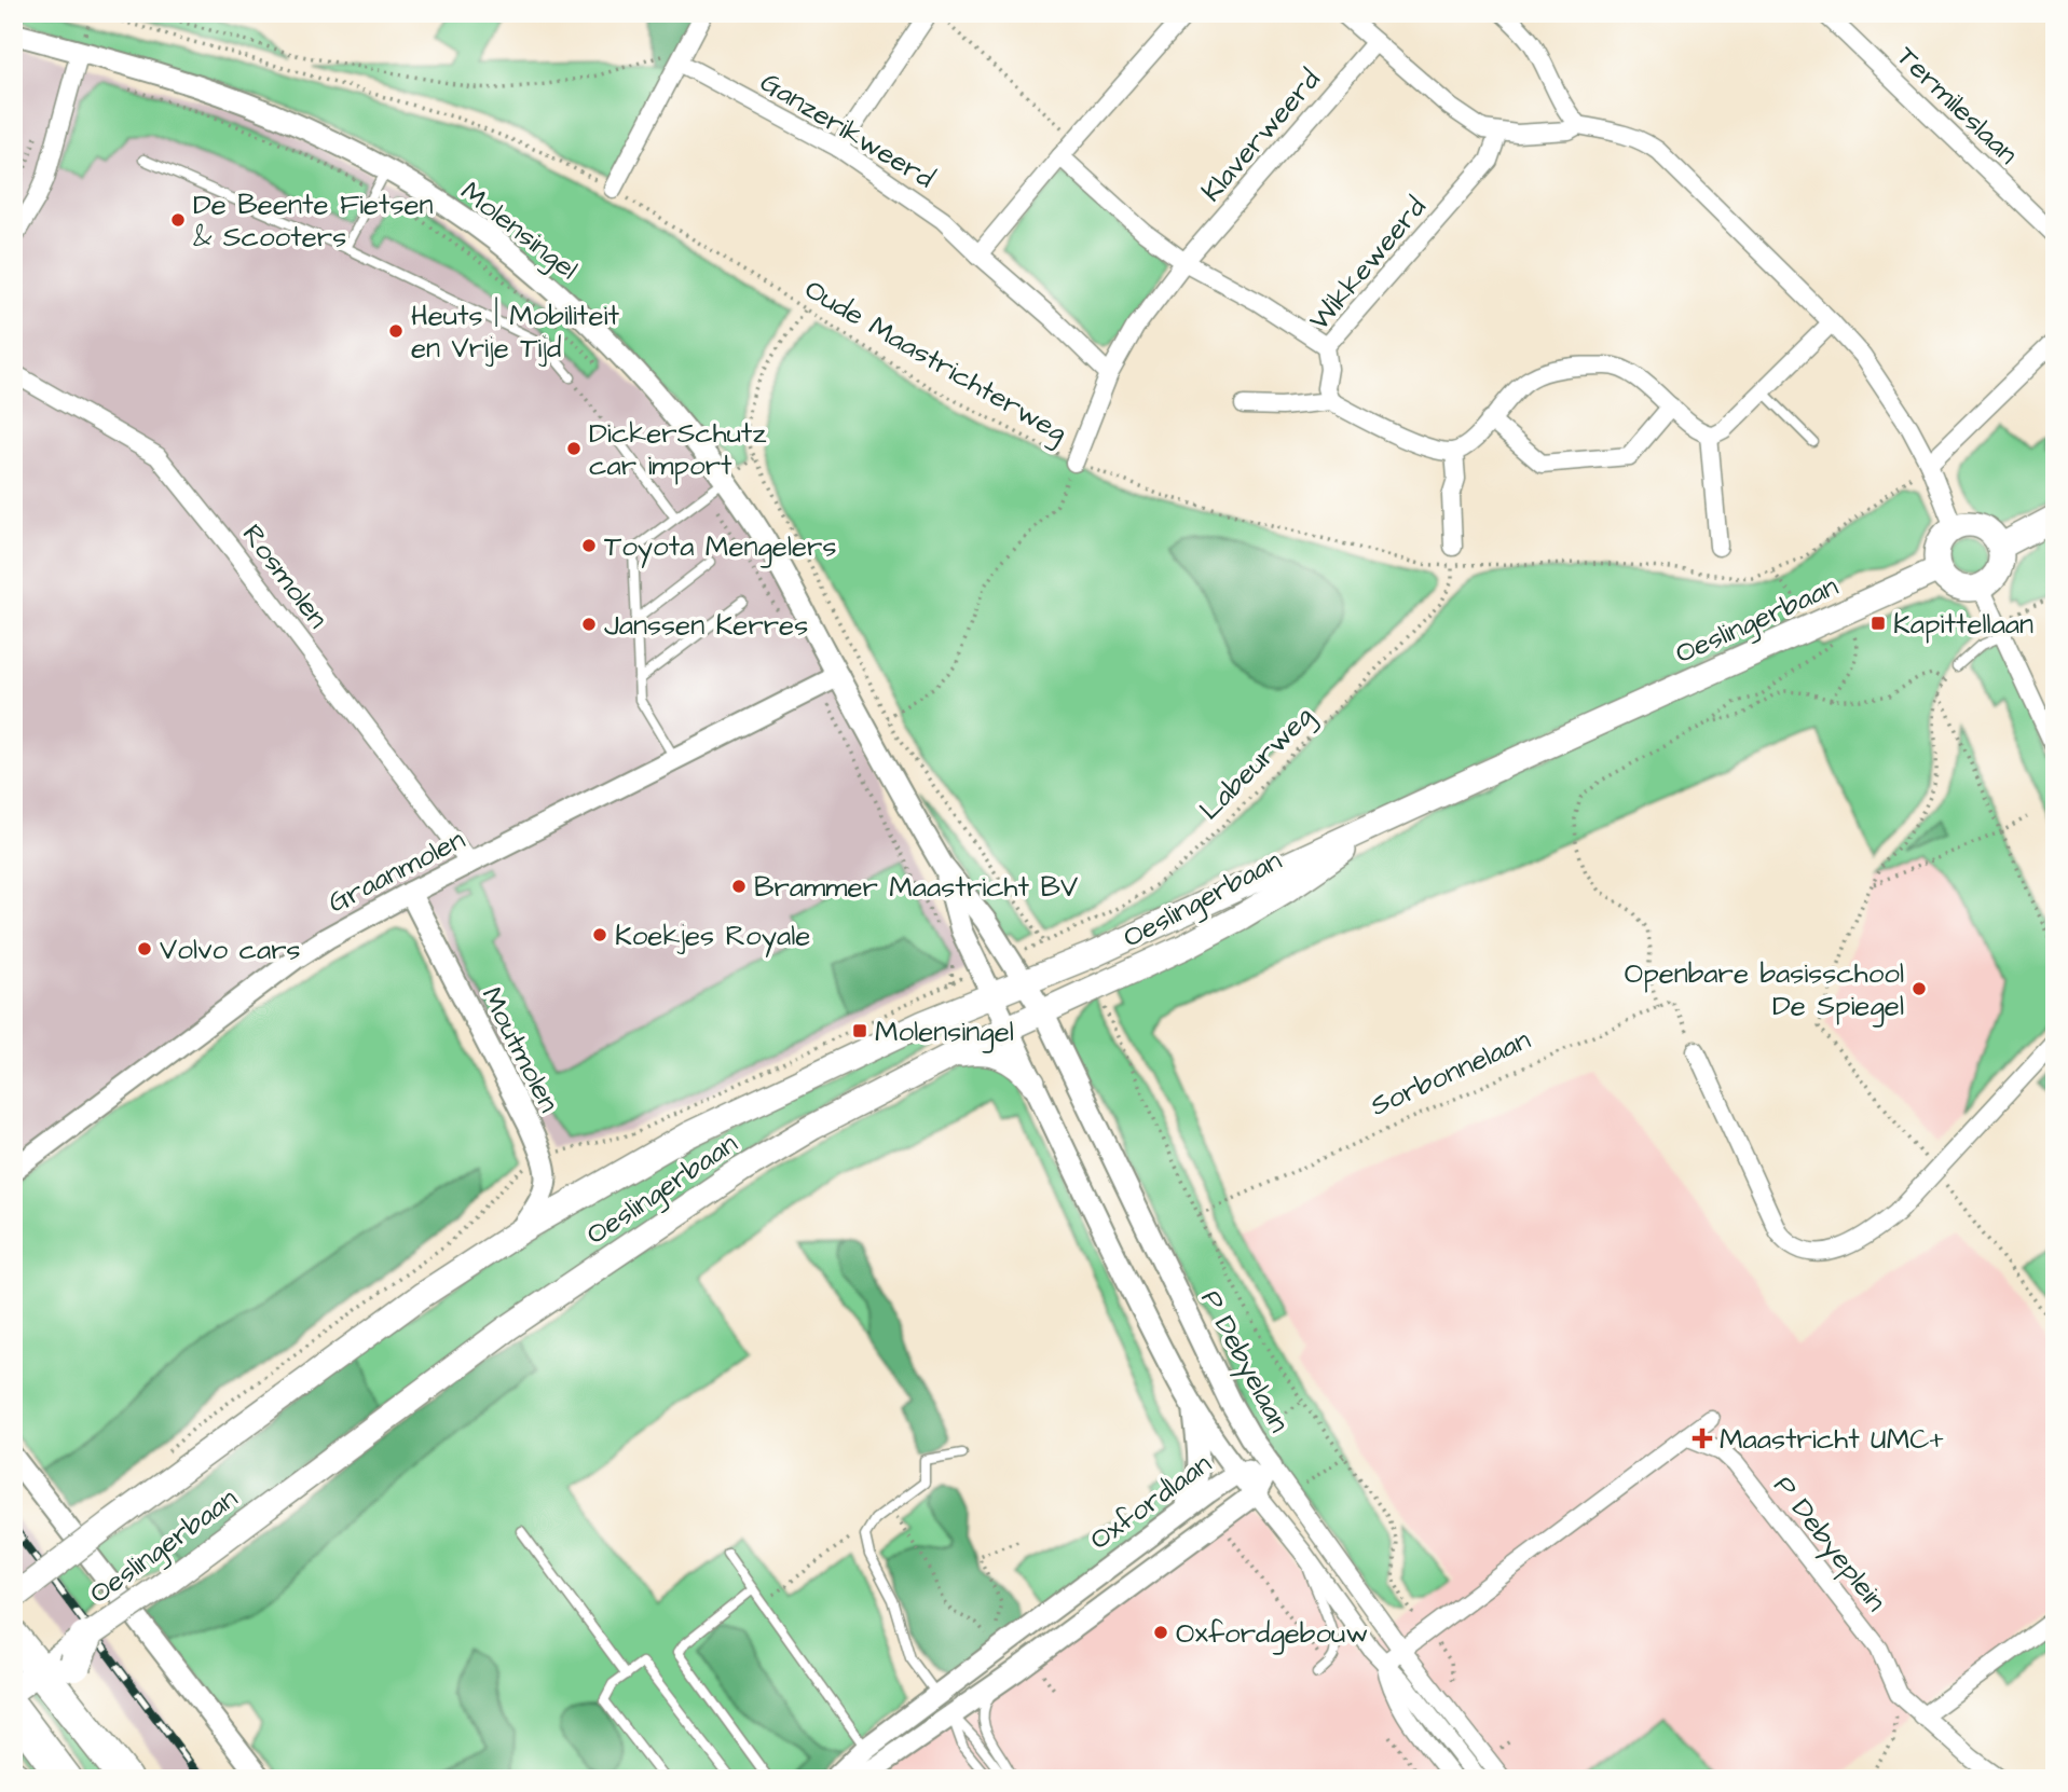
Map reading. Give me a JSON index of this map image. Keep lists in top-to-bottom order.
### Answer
{
  "streets": {
    "main road": ["Oeslingerbaan"],
    "street": [
      "Termileslaan",
      "Ganzerikweerd",
      "Klaverweerd",
      "Molensingel",
      "Wikkeweerd",
      "Rosmolen",
      "Graanmolen",
      "Moutmolen",
      "P Debyelaan",
      "Oxfordlaan",
      "P Debyeplein"
    ],
    "path": ["Oude Maastrichterweg", "Labeurweg", "Sorbonnelaan"]
  },
  "crossings": [
    ["Ganzerikweerd", "Klaverweerd"],
    ["Klaverweerd", "Oude Maastrichterweg"],
    ["Molensingel", "Oeslingerbaan"],
    ["Molensingel", "Graanmolen"],
    ["Molensingel", "P Debyelaan"],
    ["Oude Maastrichterweg", "Labeurweg"],
    ["Rosmolen", "Graanmolen"],
    ["Oeslingerbaan", "Moutmolen"],
    ["Oeslingerbaan", "P Debyelaan"],
    ["Graanmolen", "Moutmolen"],
    ["P Debyelaan", "Oxfordlaan"]
  ],
  "places": {
    "other": [
      "De Beente Fietsen & Scooters",
      "Heuts | Mobiliteit en Vrije Tijd",
      "DickerSchutz car import",
      "Toyota Mengelers",
      "Janssen Kerres",
      "Brammer Maastricht BV",
      "Koekjes Royale",
      "Volvo cars",
      "Openbare basisschool De Spiegel",
      "Oxfordgebouw"
    ],
    "transit": ["Kapittellaan", "Molensingel"],
    "health": ["Maastricht UMC+"]
  }
}
